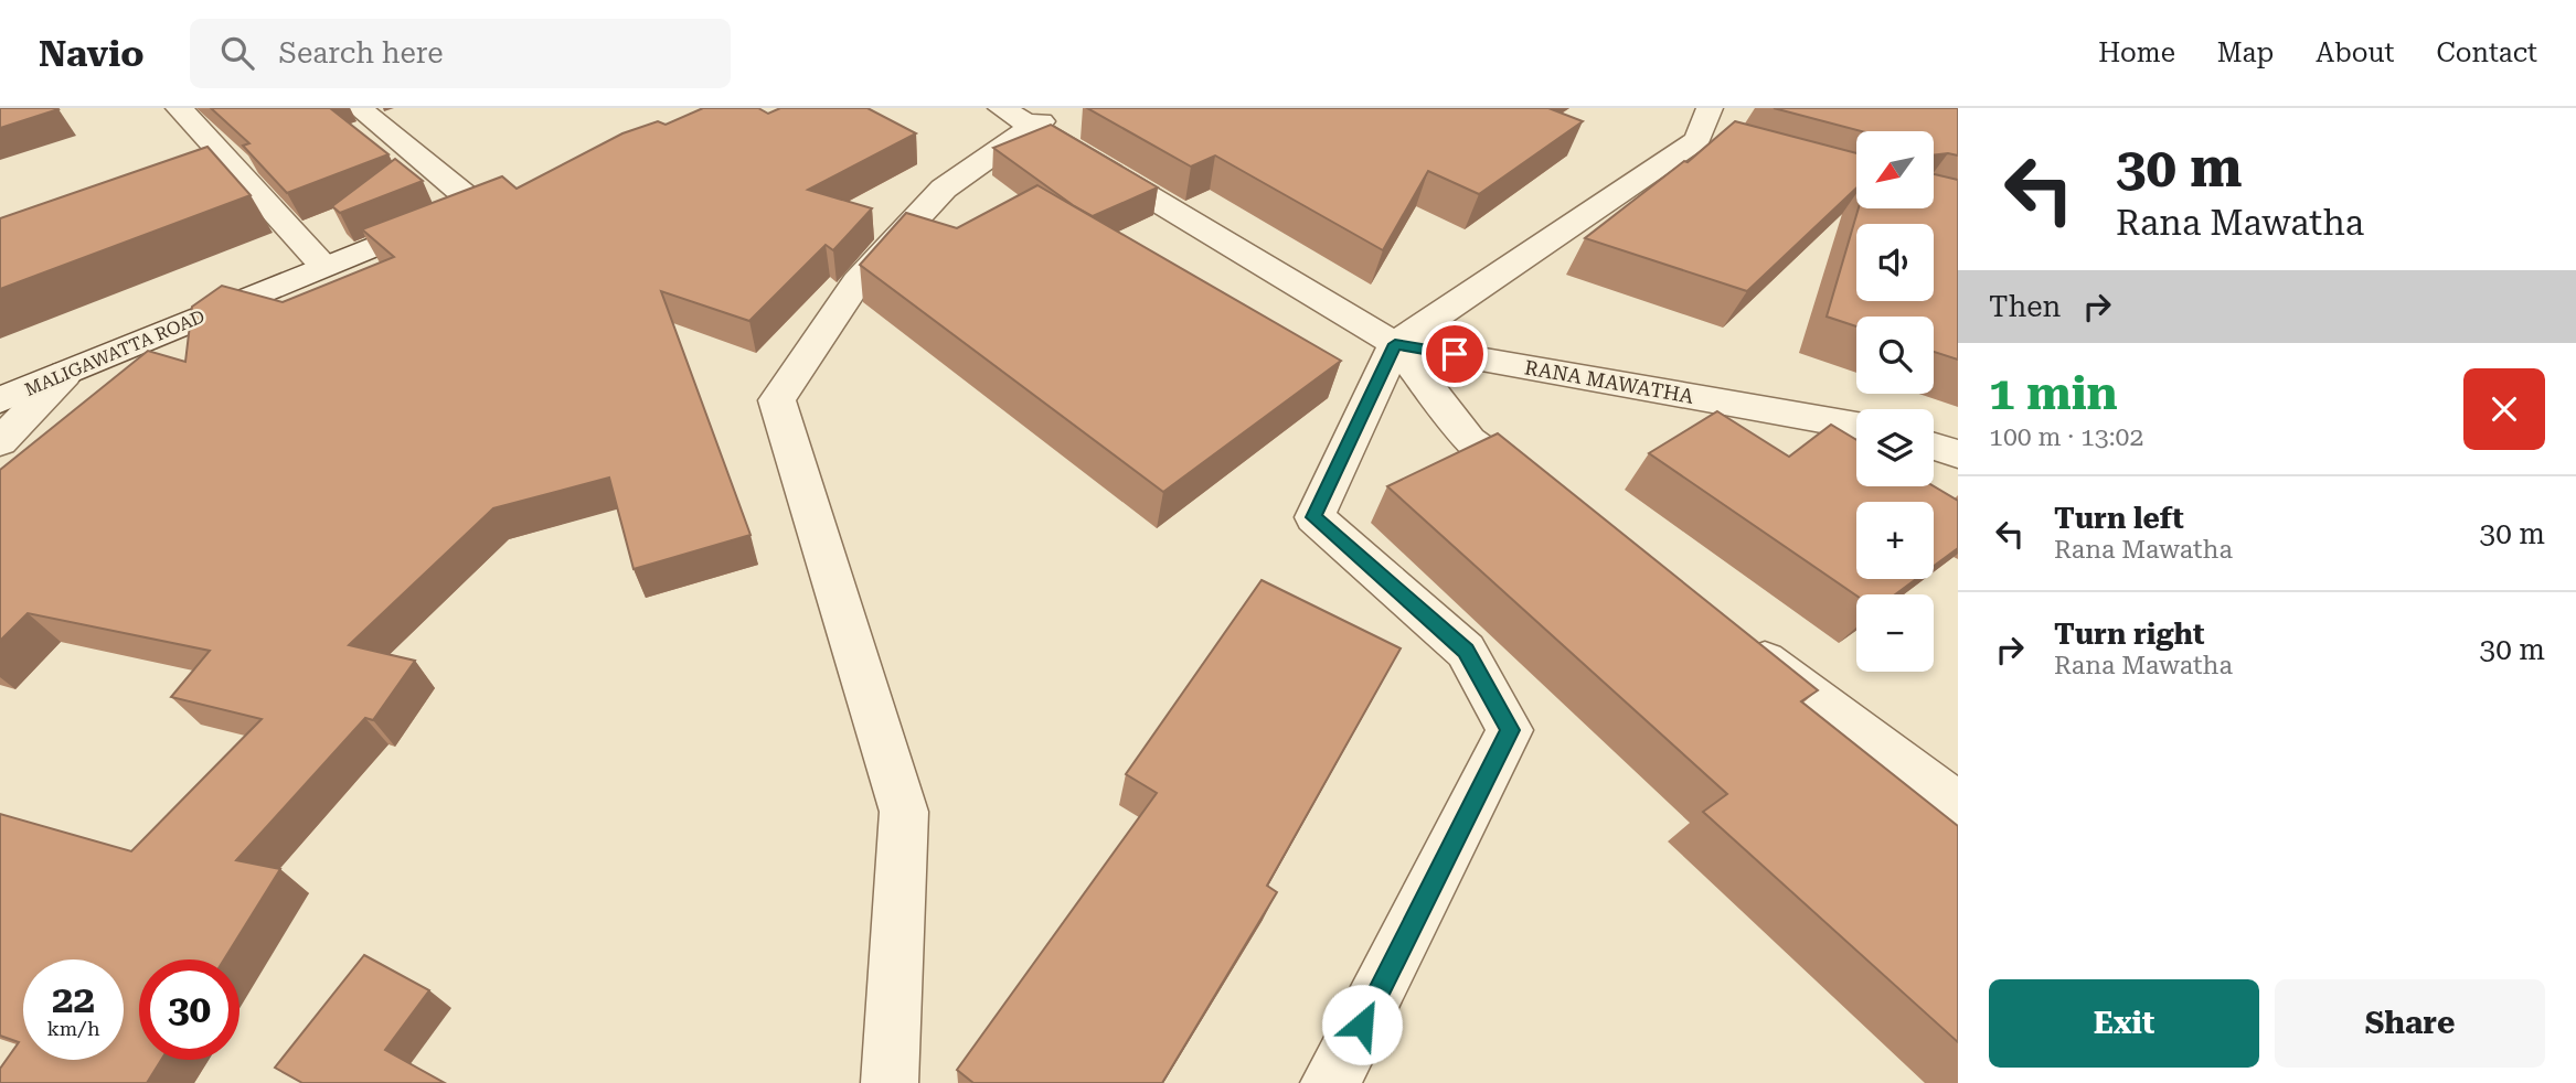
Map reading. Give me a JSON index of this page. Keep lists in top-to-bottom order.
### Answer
{
  "streets": {
    "street": ["MALIGAWATTA ROAD", "RANA MAWATHA"]
  },
  "north": "bottom left",
  "page": {
    "header": "Navio",
    "search": "Search here",
    "nav": [
      "Home",
      "Map",
      "About",
      "Contact"
    ],
    "turn": ["30 m", "Rana Mawatha"],
    "map_buttons": ["+", "−"],
    "then": "Then",
    "heading": ["1 min", "100 m · 13:02"],
    "list": [
      {
        "name": "Turn left",
        "note": "Rana Mawatha",
        "value": "30 m"
      },
      {
        "name": "Turn right",
        "note": "Rana Mawatha",
        "value": "30 m"
      }
    ],
    "speed": "22 km/h",
    "limit": "30",
    "buttons": ["Exit", "Share"]
  }
}
